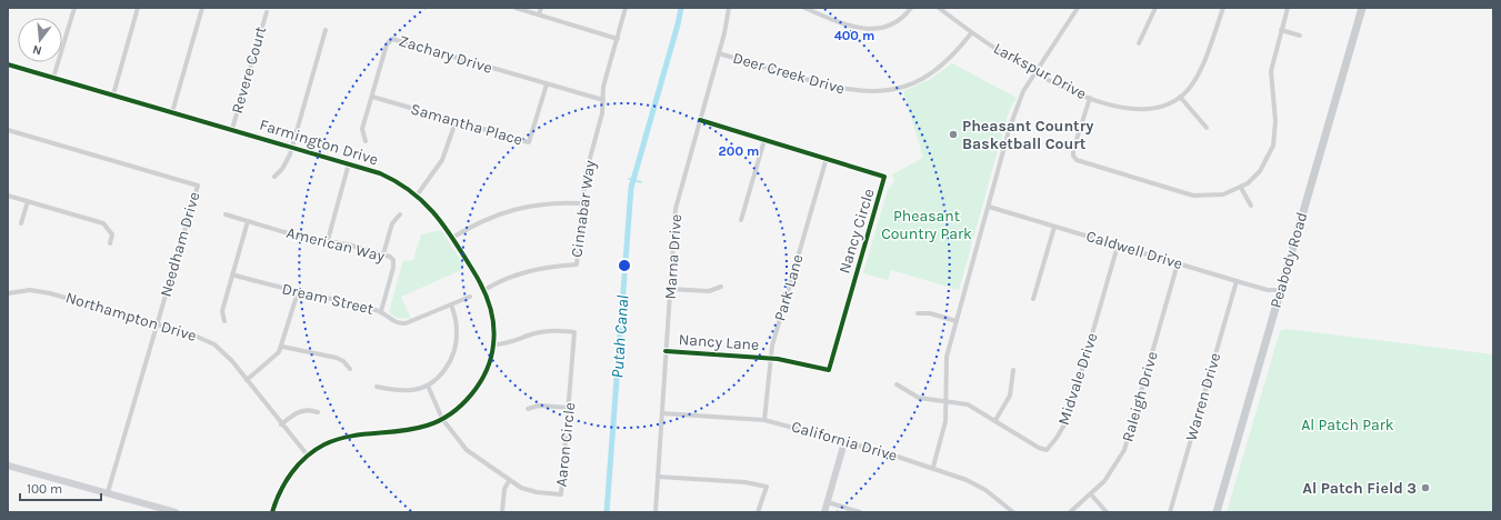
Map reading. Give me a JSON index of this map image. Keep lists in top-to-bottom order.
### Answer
{
  "streets": {
    "main road": ["Peabody Road"],
    "street": [
      "Zachary Drive",
      "Revere Court",
      "Larkspur Drive",
      "Deer Creek Drive",
      "Samantha Place",
      "Farmington Drive",
      "Cinnabar Way",
      "Nancy Circle",
      "Needham Drive",
      "American Way",
      "Caldwell Drive",
      "Marna Drive",
      "Park Lane",
      "Dream Street",
      "Northampton Drive",
      "Nancy Lane",
      "Midvale Drive",
      "Raleigh Drive",
      "Warren Drive",
      "California Drive",
      "Aaron Circle"
    ]
  },
  "crossings": [
    ["Zachary Drive", "Samantha Place"],
    ["Zachary Drive", "Cinnabar Way"],
    ["Revere Court", "Farmington Drive"],
    ["Larkspur Drive", "Deer Creek Drive"],
    ["Deer Creek Drive", "Marna Drive"],
    ["Farmington Drive", "Cinnabar Way"],
    ["Farmington Drive", "Northampton Drive"],
    ["Farmington Drive", "Aaron Circle"],
    ["Nancy Circle", "Marna Drive"],
    ["Nancy Circle", "Park Lane"],
    ["Nancy Circle", "Nancy Lane"],
    ["Needham Drive", "Northampton Drive"],
    ["American Way", "Dream Street"],
    ["Caldwell Drive", "Peabody Road"],
    ["Caldwell Drive", "Midvale Drive"],
    ["Caldwell Drive", "Raleigh Drive"],
    ["Caldwell Drive", "Warren Drive"],
    ["Marna Drive", "Nancy Lane"],
    ["Marna Drive", "California Drive"],
    ["Park Lane", "Nancy Lane"],
    ["Park Lane", "California Drive"]
  ],
  "water": ["Putah Canal"],
  "parks": ["Pheasant Country Park", "Al Patch Park"],
  "places": ["Pheasant Country Basketball Court", "Al Patch Field 3"],
  "scale_bar": "100 m",
  "north": "bottom",
  "rings": ["400 m", "200 m"]
}
